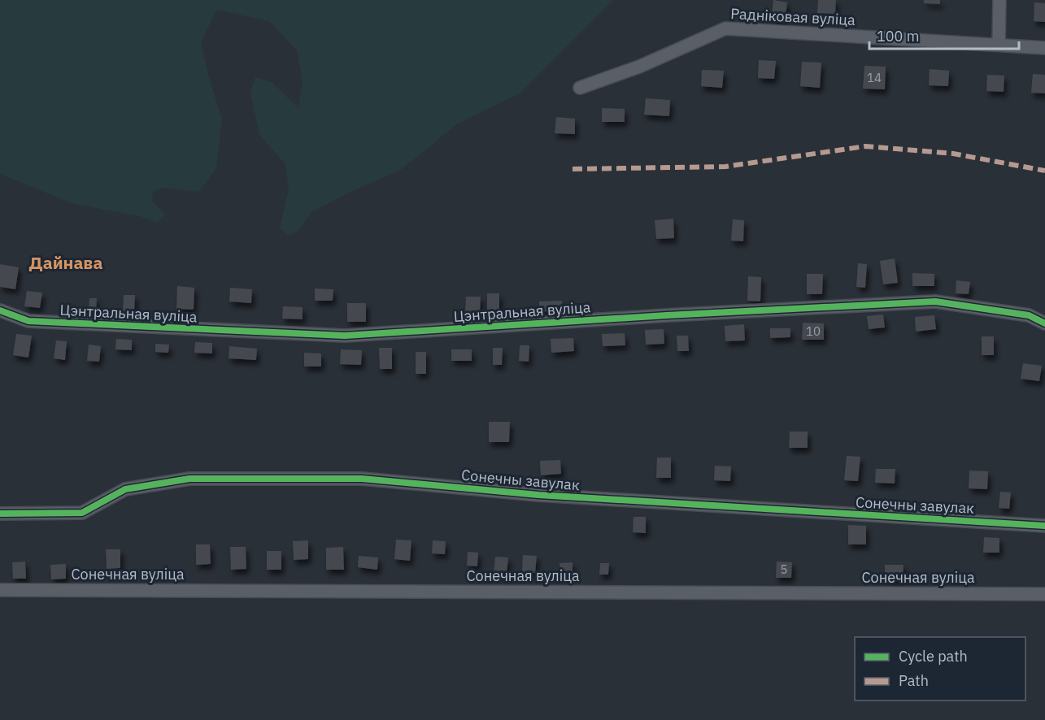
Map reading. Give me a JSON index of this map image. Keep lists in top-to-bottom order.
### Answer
{
  "streets": {
    "street": [
      "Радніковая вуліца",
      "Цэнтральная вуліца",
      "Сонечны завулак",
      "Сонечная вуліца"
    ]
  },
  "districts": ["Дайнава"],
  "house_numbers": ["14", "10", "5"],
  "legend": ["Cycle path", "Path"],
  "scale_bar": "100 m"
}
